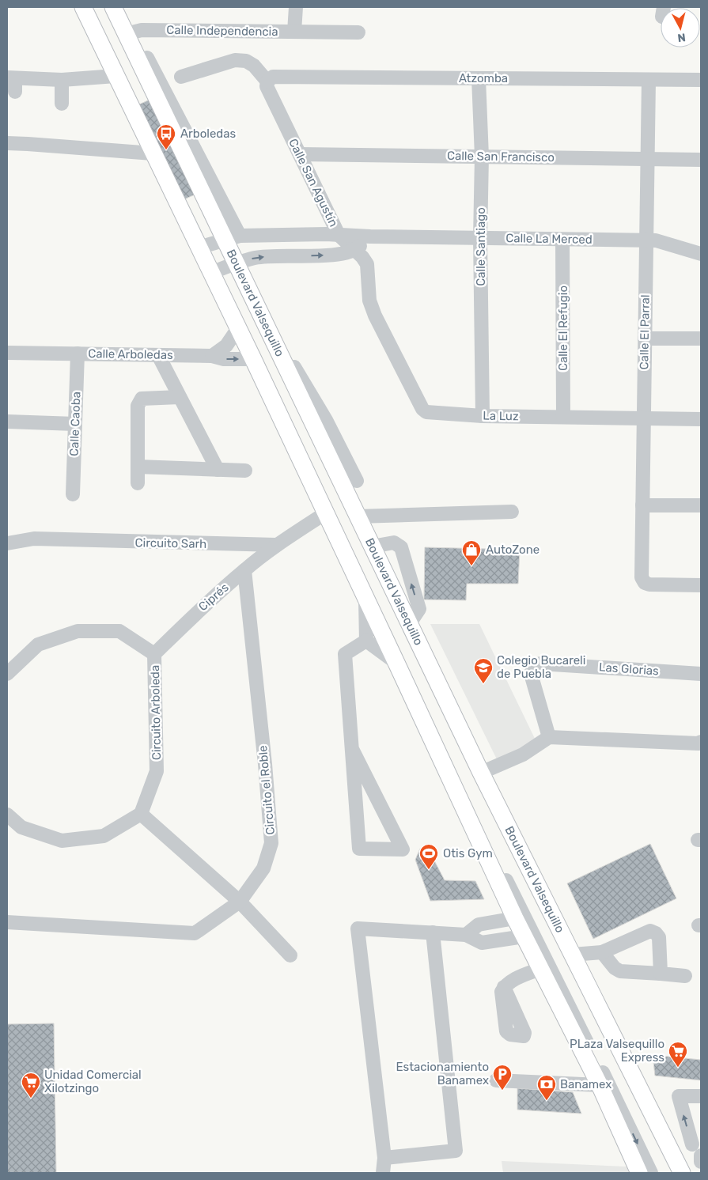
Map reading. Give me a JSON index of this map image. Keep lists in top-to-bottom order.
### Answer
{
  "streets": {
    "main road": ["Boulevard Valsequillo"],
    "street": [
      "Calle Independencia",
      "Atzomba",
      "Calle San Francisco",
      "Calle San Agustín",
      "Calle La Merced",
      "Calle Santiago",
      "Calle El Refugio",
      "Calle El Parral",
      "Calle Arboledas",
      "La Luz",
      "Calle Caoba",
      "Circuito Sarh",
      "Ciprés",
      "Las Glorias",
      "Circuito Arboleda",
      "Circuito el Roble"
    ]
  },
  "crossings": [
    ["Calle Independencia", "Boulevard Valsequillo"],
    ["Atzomba", "Calle San Agustín"],
    ["Atzomba", "Calle Santiago"],
    ["Atzomba", "Calle El Parral"],
    ["Calle San Francisco", "Calle San Agustín"],
    ["Calle San Francisco", "Calle Santiago"],
    ["Calle San Francisco", "Calle El Parral"],
    ["Calle San Agustín", "Calle La Merced"],
    ["Calle San Agustín", "La Luz"],
    ["Calle La Merced", "Calle Santiago"],
    ["Calle La Merced", "Boulevard Valsequillo"],
    ["Calle La Merced", "Calle El Refugio"],
    ["Calle La Merced", "Calle El Parral"],
    ["Calle Santiago", "La Luz"],
    ["Calle El Refugio", "La Luz"],
    ["Calle El Parral", "La Luz"],
    ["Calle Arboledas", "Calle Caoba"],
    ["Circuito Sarh", "Ciprés"],
    ["Ciprés", "Circuito Arboleda"],
    ["Ciprés", "Circuito el Roble"]
  ],
  "places": {
    "bus stop": ["Arboledas"],
    "shop": ["AutoZone"],
    "school or university": ["Colegio Bucareli de Puebla"],
    "sports": ["Otis Gym"],
    "supermarket": ["PLaza Valsequillo Express", "Unidad Comercial Xilotzingo"],
    "parking": ["Estacionamiento Banamex"],
    "bank": ["Banamex"]
  },
  "north": "bottom"
}
